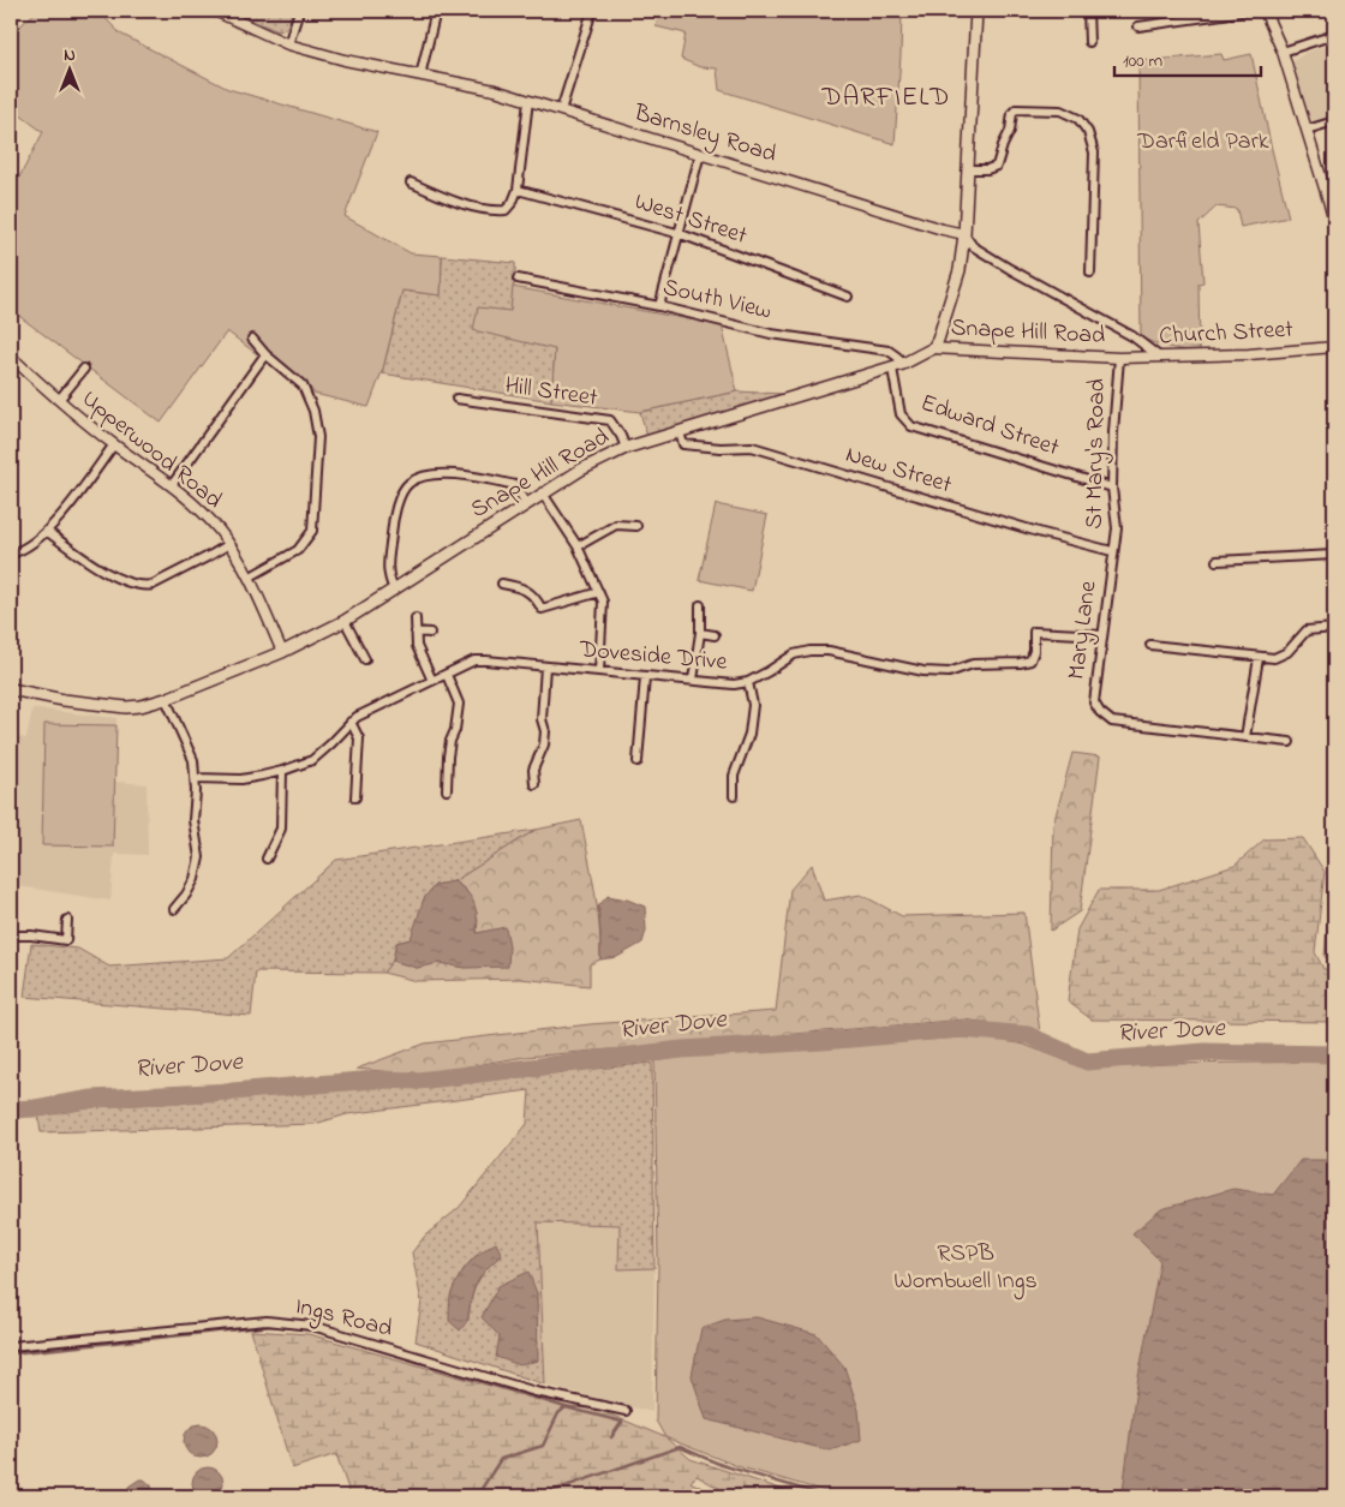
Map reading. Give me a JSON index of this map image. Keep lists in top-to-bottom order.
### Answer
{
  "streets": {
    "main road": ["Snape Hill Road"],
    "street": [
      "Barnsley Road",
      "West Street",
      "South View",
      "Church Street",
      "Hill Street",
      "Edward Street",
      "Upperwood Road",
      "St Mary's Road",
      "New Street",
      "Mary Lane",
      "Doveside Drive",
      "Ings Road"
    ]
  },
  "crossings": [
    ["Barnsley Road", "Church Street"],
    ["South View", "Snape Hill Road"],
    ["Snape Hill Road", "Church Street"],
    ["Snape Hill Road", "Hill Street"],
    ["Snape Hill Road", "Edward Street"],
    ["Snape Hill Road", "Upperwood Road"],
    ["Snape Hill Road", "St Mary's Road"],
    ["Snape Hill Road", "New Street"],
    ["Church Street", "St Mary's Road"],
    ["Edward Street", "St Mary's Road"],
    ["St Mary's Road", "New Street"],
    ["St Mary's Road", "Mary Lane"],
    ["New Street", "Mary Lane"],
    ["Mary Lane", "Doveside Drive"]
  ],
  "districts": ["DARFIELD"],
  "water": ["River Dove"],
  "parks": ["Darfield Park", "RSPB Wombwell Ings"],
  "scale_bar": "100 m",
  "north": "top"
}
